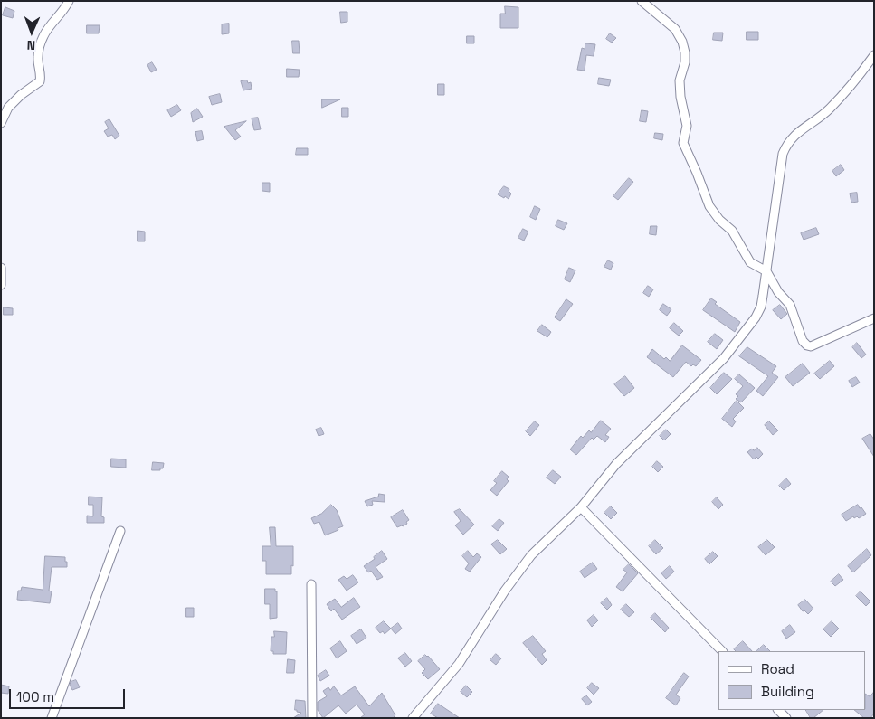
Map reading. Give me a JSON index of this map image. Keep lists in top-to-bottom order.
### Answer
{
  "legend": ["Road", "Building"],
  "scale_bar": "100 m",
  "north": "bottom"
}
